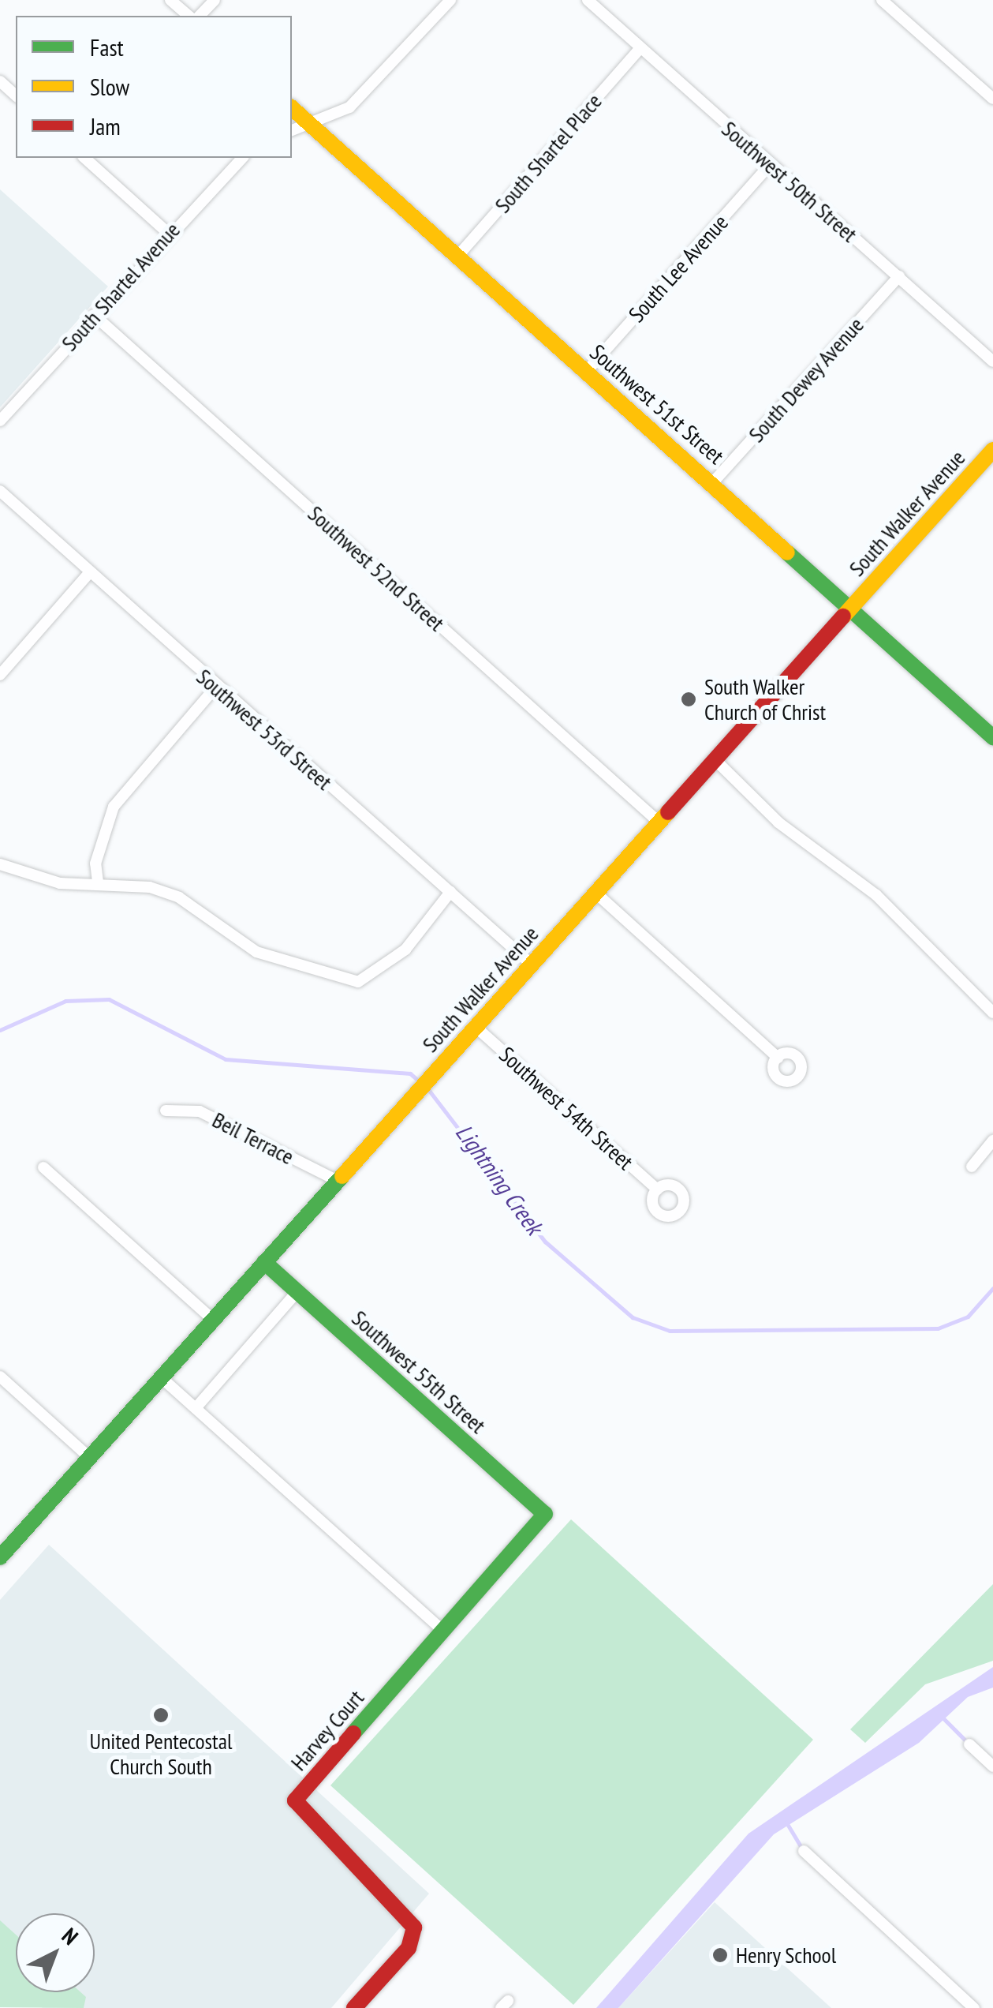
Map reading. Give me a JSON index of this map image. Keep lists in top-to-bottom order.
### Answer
{
  "streets": {
    "street": [
      "South Shartel Place",
      "Southwest 50th Street",
      "South Lee Avenue",
      "South Shartel Avenue",
      "South Dewey Avenue",
      "Southwest 51st Street",
      "South Walker Avenue",
      "Southwest 52nd Street",
      "Southwest 53rd Street",
      "Southwest 54th Street",
      "Beil Terrace",
      "Southwest 55th Street",
      "Harvey Court"
    ]
  },
  "crossings": [
    ["South Shartel Place", "Southwest 50th Street"],
    ["South Shartel Place", "Southwest 51st Street"],
    ["Southwest 50th Street", "South Lee Avenue"],
    ["Southwest 50th Street", "South Dewey Avenue"],
    ["South Lee Avenue", "Southwest 51st Street"],
    ["South Shartel Avenue", "Southwest 52nd Street"],
    ["South Dewey Avenue", "Southwest 51st Street"],
    ["Southwest 51st Street", "South Walker Avenue"],
    ["South Walker Avenue", "Southwest 52nd Street"],
    ["South Walker Avenue", "Southwest 53rd Street"],
    ["South Walker Avenue", "Southwest 54th Street"],
    ["South Walker Avenue", "Beil Terrace"],
    ["South Walker Avenue", "Southwest 55th Street"],
    ["Southwest 55th Street", "Harvey Court"]
  ],
  "water": ["Lightning Creek"],
  "places": ["South Walker Church of Christ", "United Pentecostal Church South", "Henry School"],
  "legend": ["Fast", "Slow", "Jam"],
  "north": "top right"
}
